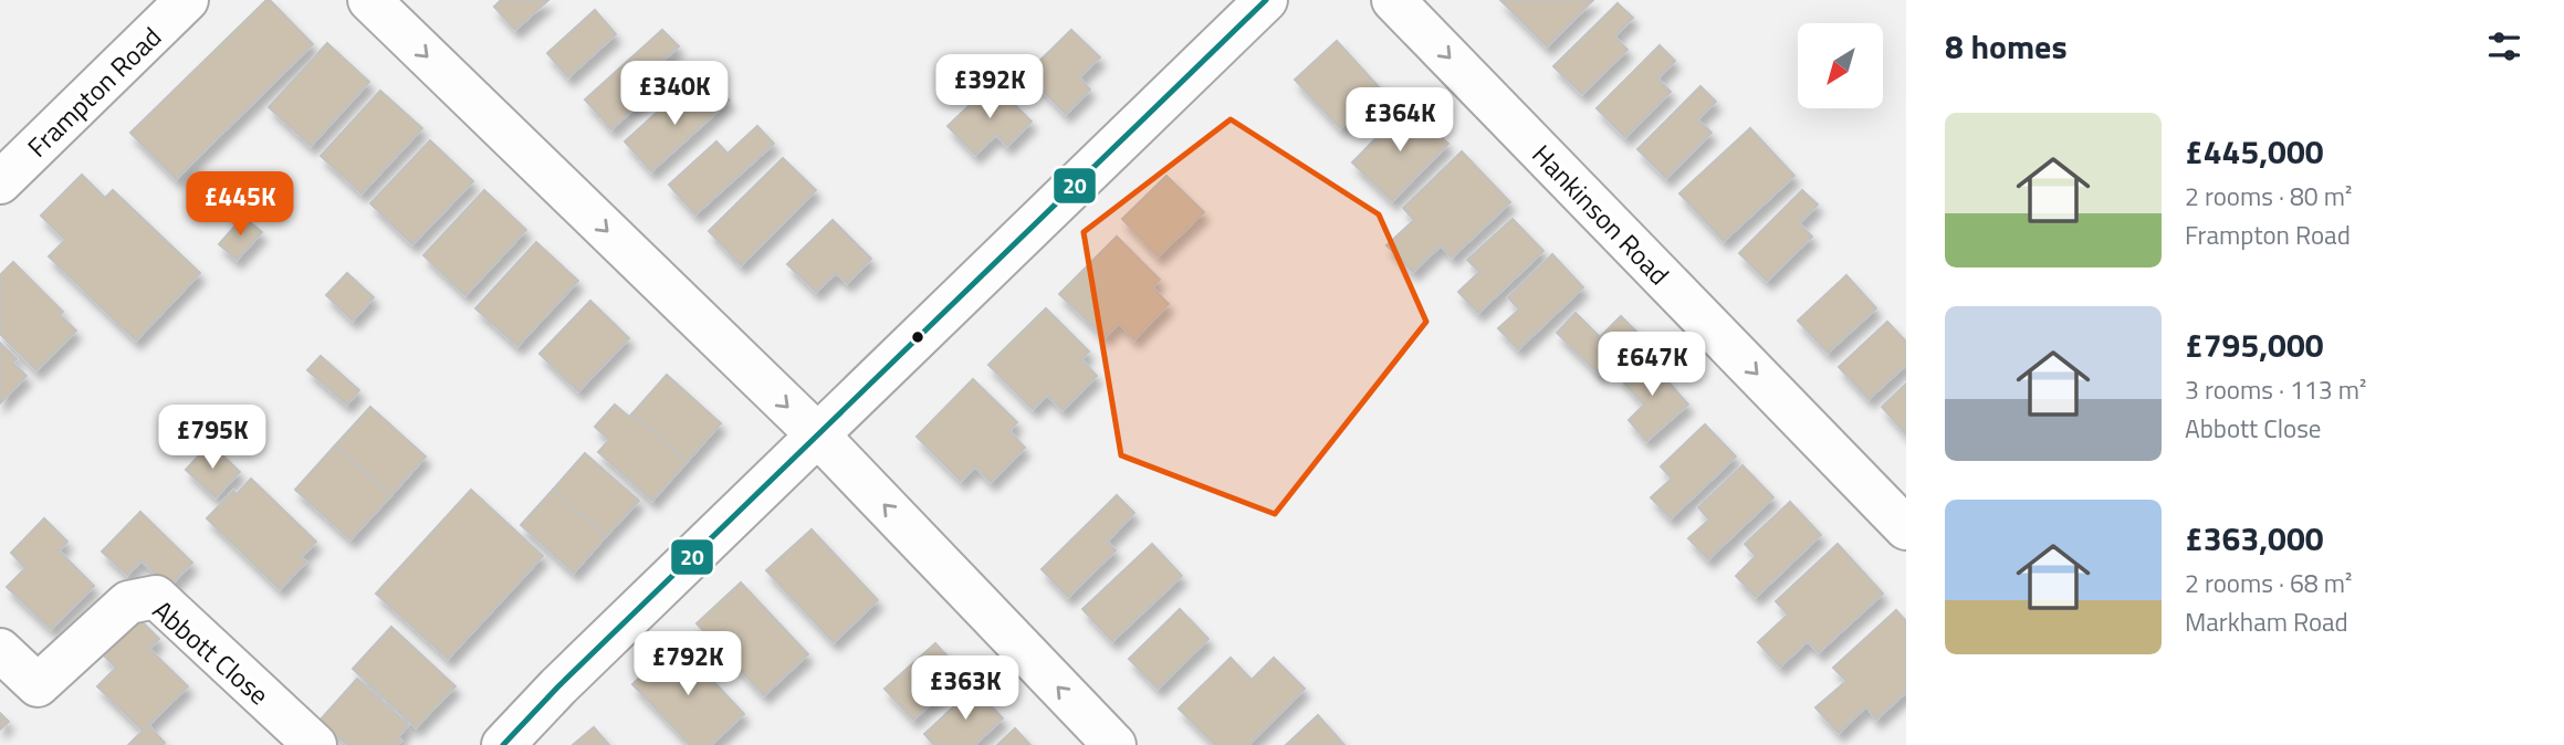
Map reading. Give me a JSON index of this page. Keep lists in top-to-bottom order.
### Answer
{
  "streets": {
    "street": ["Frampton Road", "Hankinson Road", "Abbott Close"]
  },
  "one_way": ["Hankinson Road"],
  "lines": ["transit line 20"],
  "north": "bottom left",
  "page": {
    "heading": "8 homes",
    "price": [
      "£392K",
      "£340K",
      "£364K",
      "£445K",
      "£647K",
      "£795K",
      "£792K",
      "£363K"
    ],
    "list": [
      {
        "name": "£445,000",
        "note": "2 rooms · 80 m² · Frampton Road"
      },
      {
        "name": "£795,000",
        "note": "3 rooms · 113 m² · Abbott Close"
      },
      {
        "name": "£363,000",
        "note": "2 rooms · 68 m² · Markham Road"
      }
    ]
  }
}
